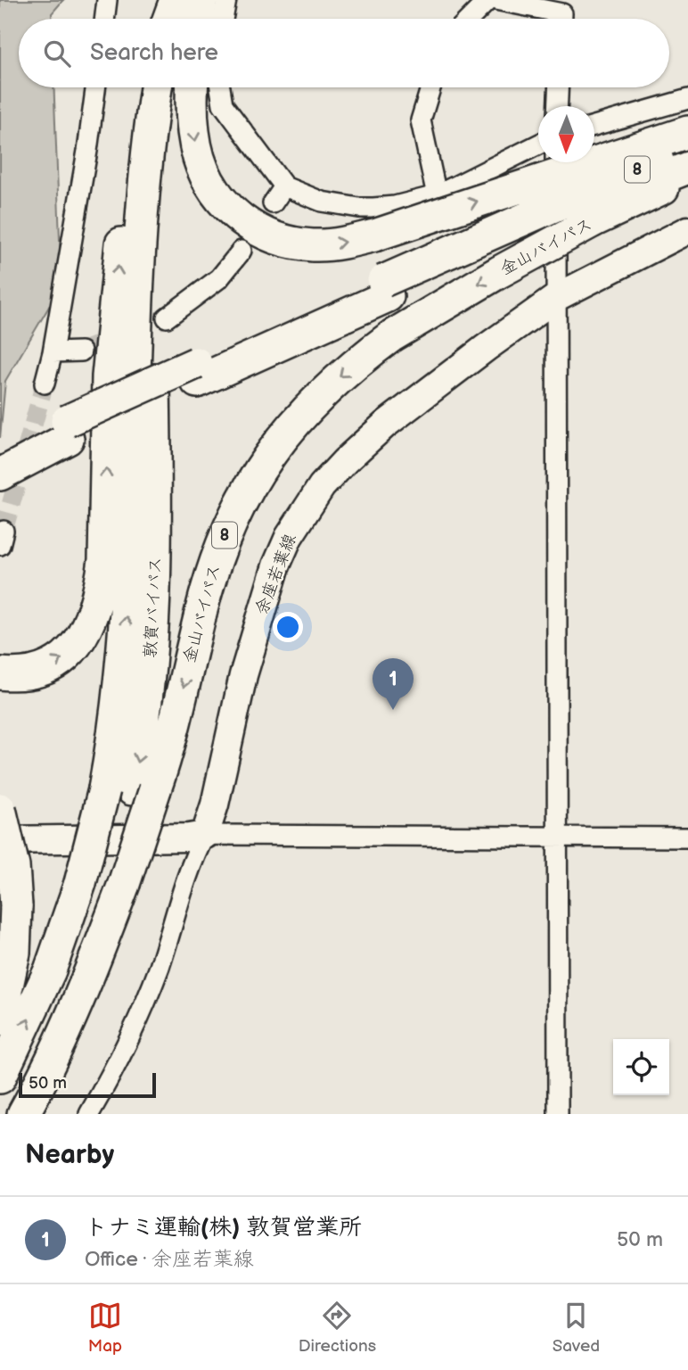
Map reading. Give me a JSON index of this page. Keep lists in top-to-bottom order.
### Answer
{
  "streets": {
    "highway": ["8", "金山バイパス", "敦賀バイパス"],
    "main road": ["余座若葉線"]
  },
  "crossings": [
    ["8", "敦賀バイパス"],
    ["金山バイパス", "敦賀バイパス"]
  ],
  "one_way": ["金山バイパス"],
  "scale_bar": "50 m",
  "north": "bottom",
  "page": {
    "search": "Search here",
    "pins": "1",
    "scale": "50 m",
    "heading": "Nearby",
    "list": [
      {
        "mark": "1",
        "name": "トナミ運輸(株) 敦賀営業所",
        "note": "Office · 余座若葉線",
        "value": "50 m"
      }
    ],
    "nav": ["Map", "Directions", "Saved"]
  }
}
